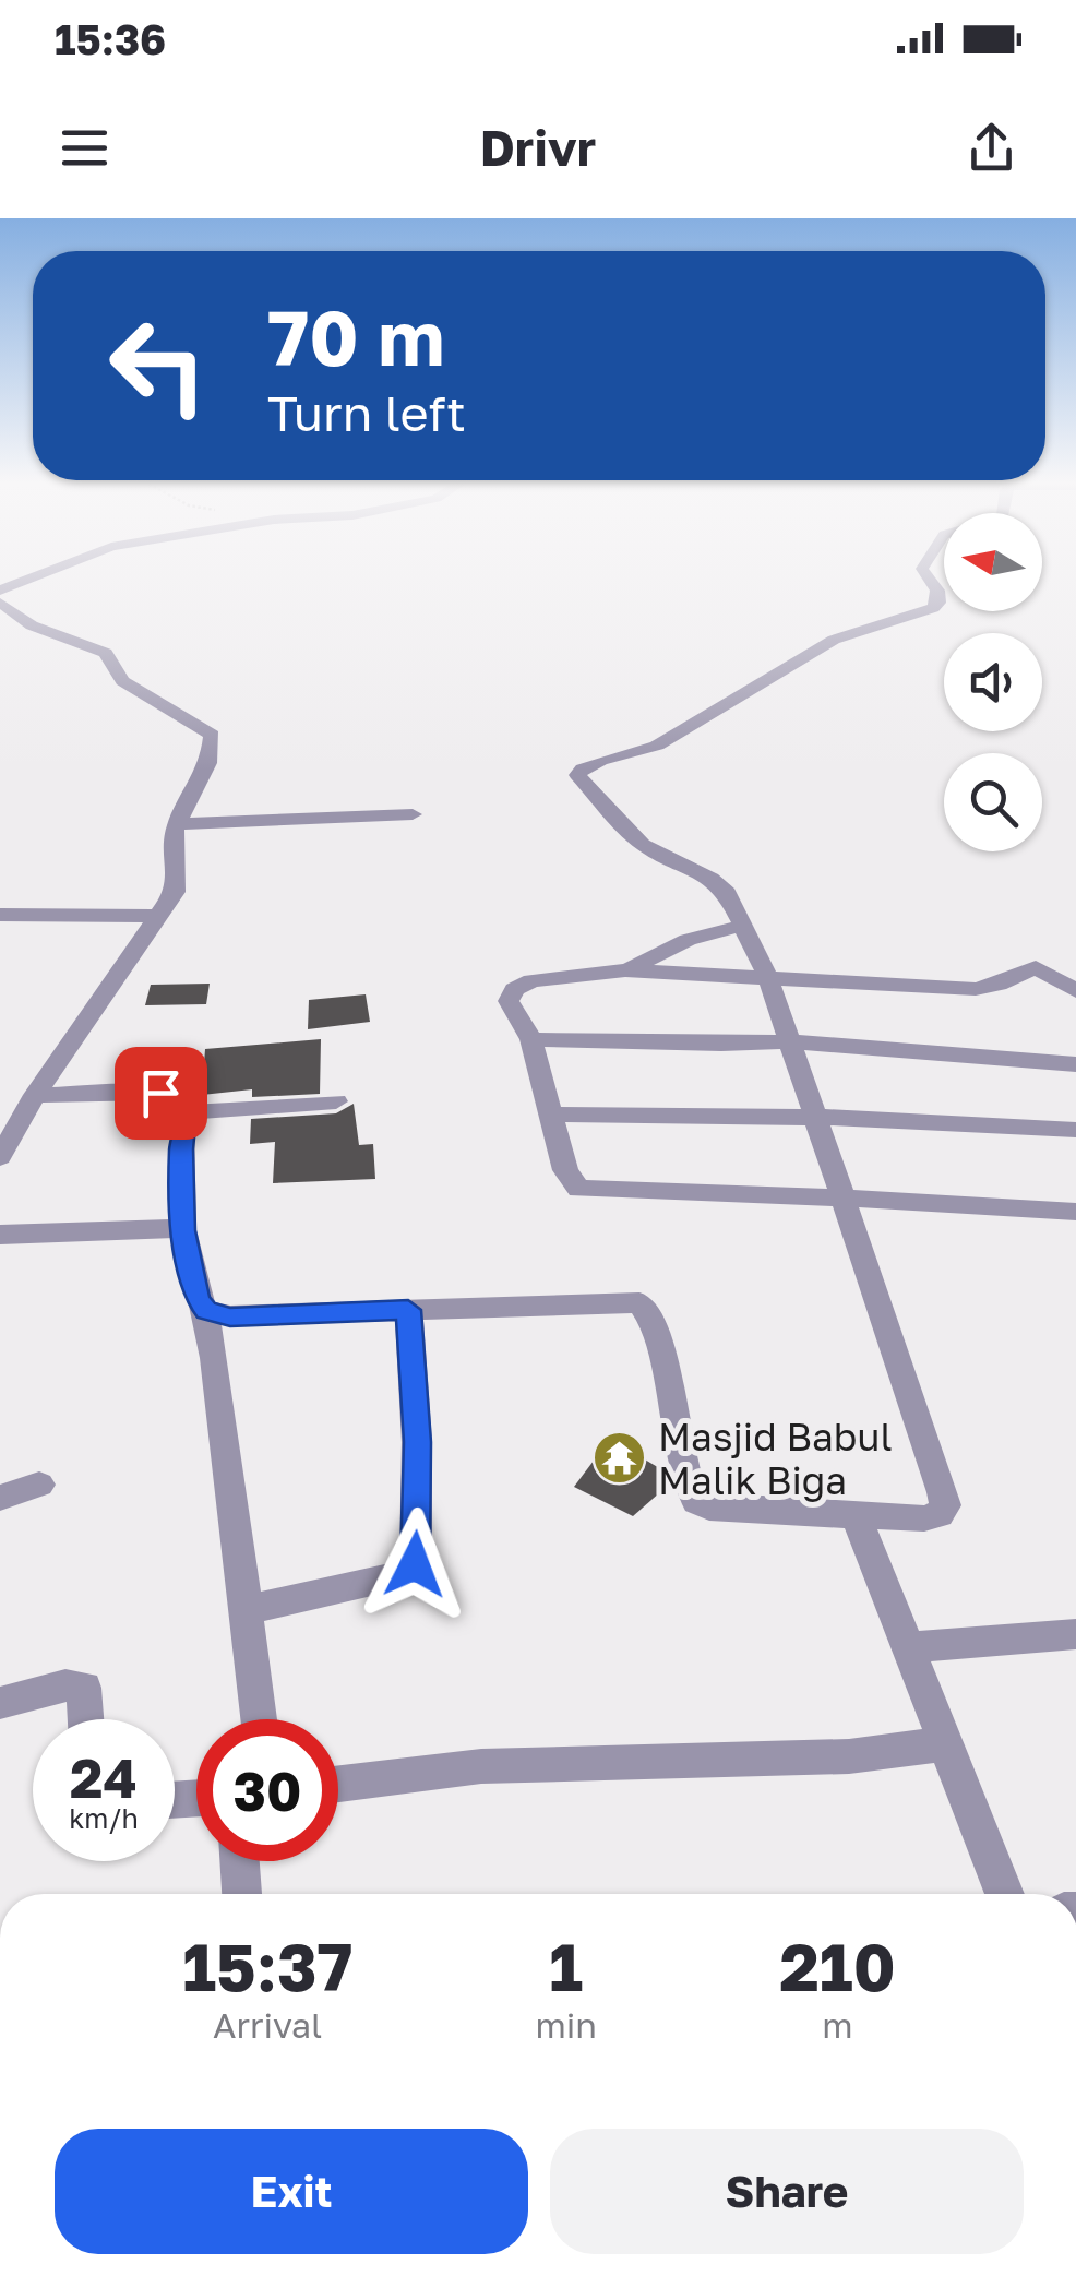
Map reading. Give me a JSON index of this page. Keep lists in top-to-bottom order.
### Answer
{
  "places": {
    "temple": ["Masjid Babul Malik Biga"]
  },
  "north": "left",
  "page": {
    "status": "15:36",
    "header": "Drivr",
    "turn": ["70 m", "Turn left"],
    "speed": "24 km/h",
    "limit": "30",
    "eta": [
      "15:37",
      "Arrival",
      "1",
      "min",
      "210",
      "m"
    ],
    "buttons": ["Exit", "Share"]
  }
}
